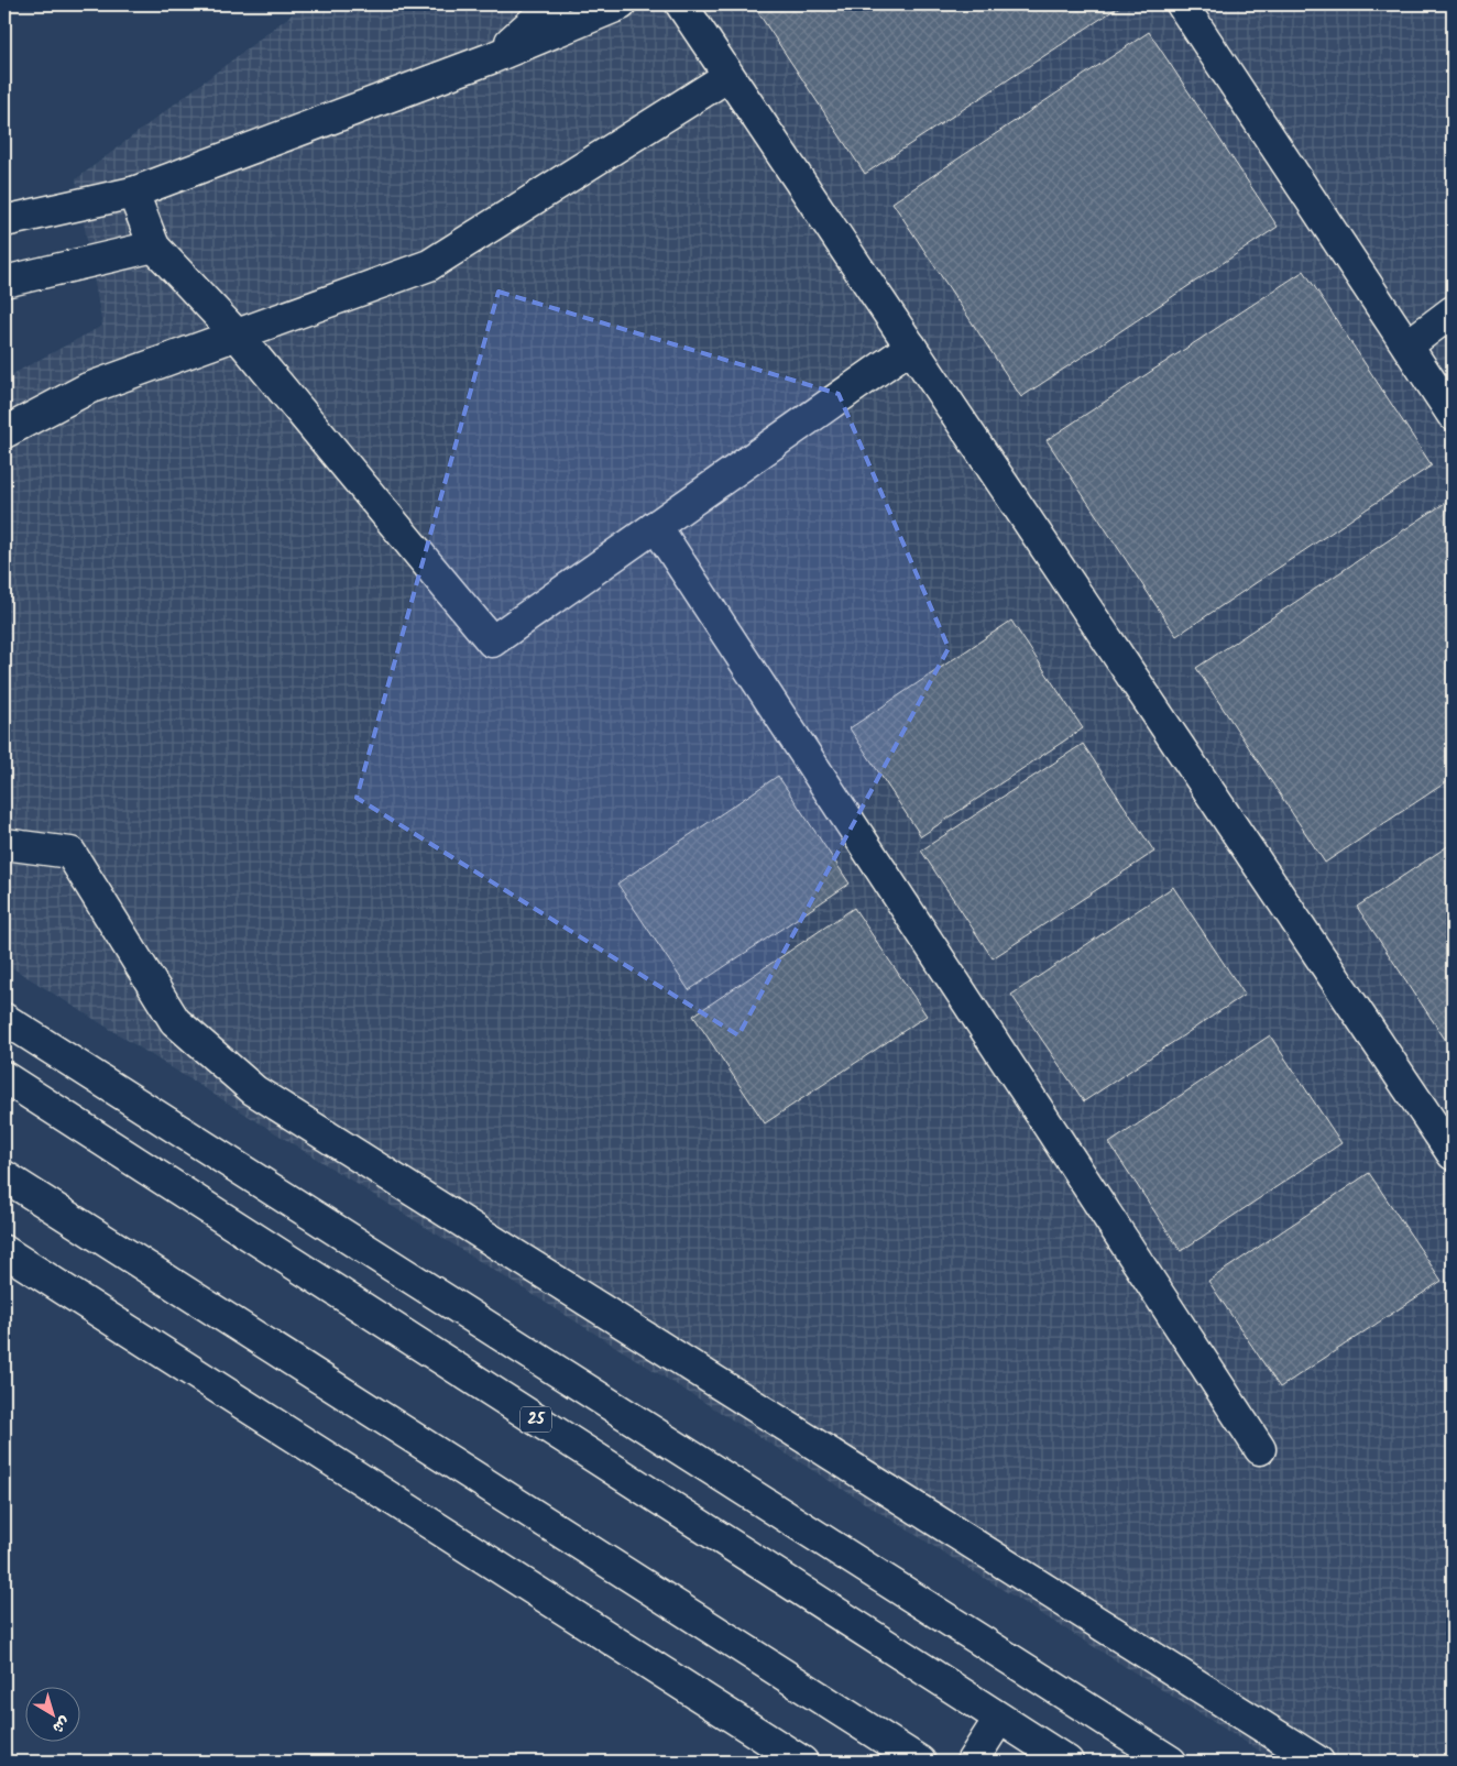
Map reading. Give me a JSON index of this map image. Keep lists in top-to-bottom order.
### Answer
{
  "streets": {
    "main road": ["25"]
  },
  "north": "bottom right"
}
